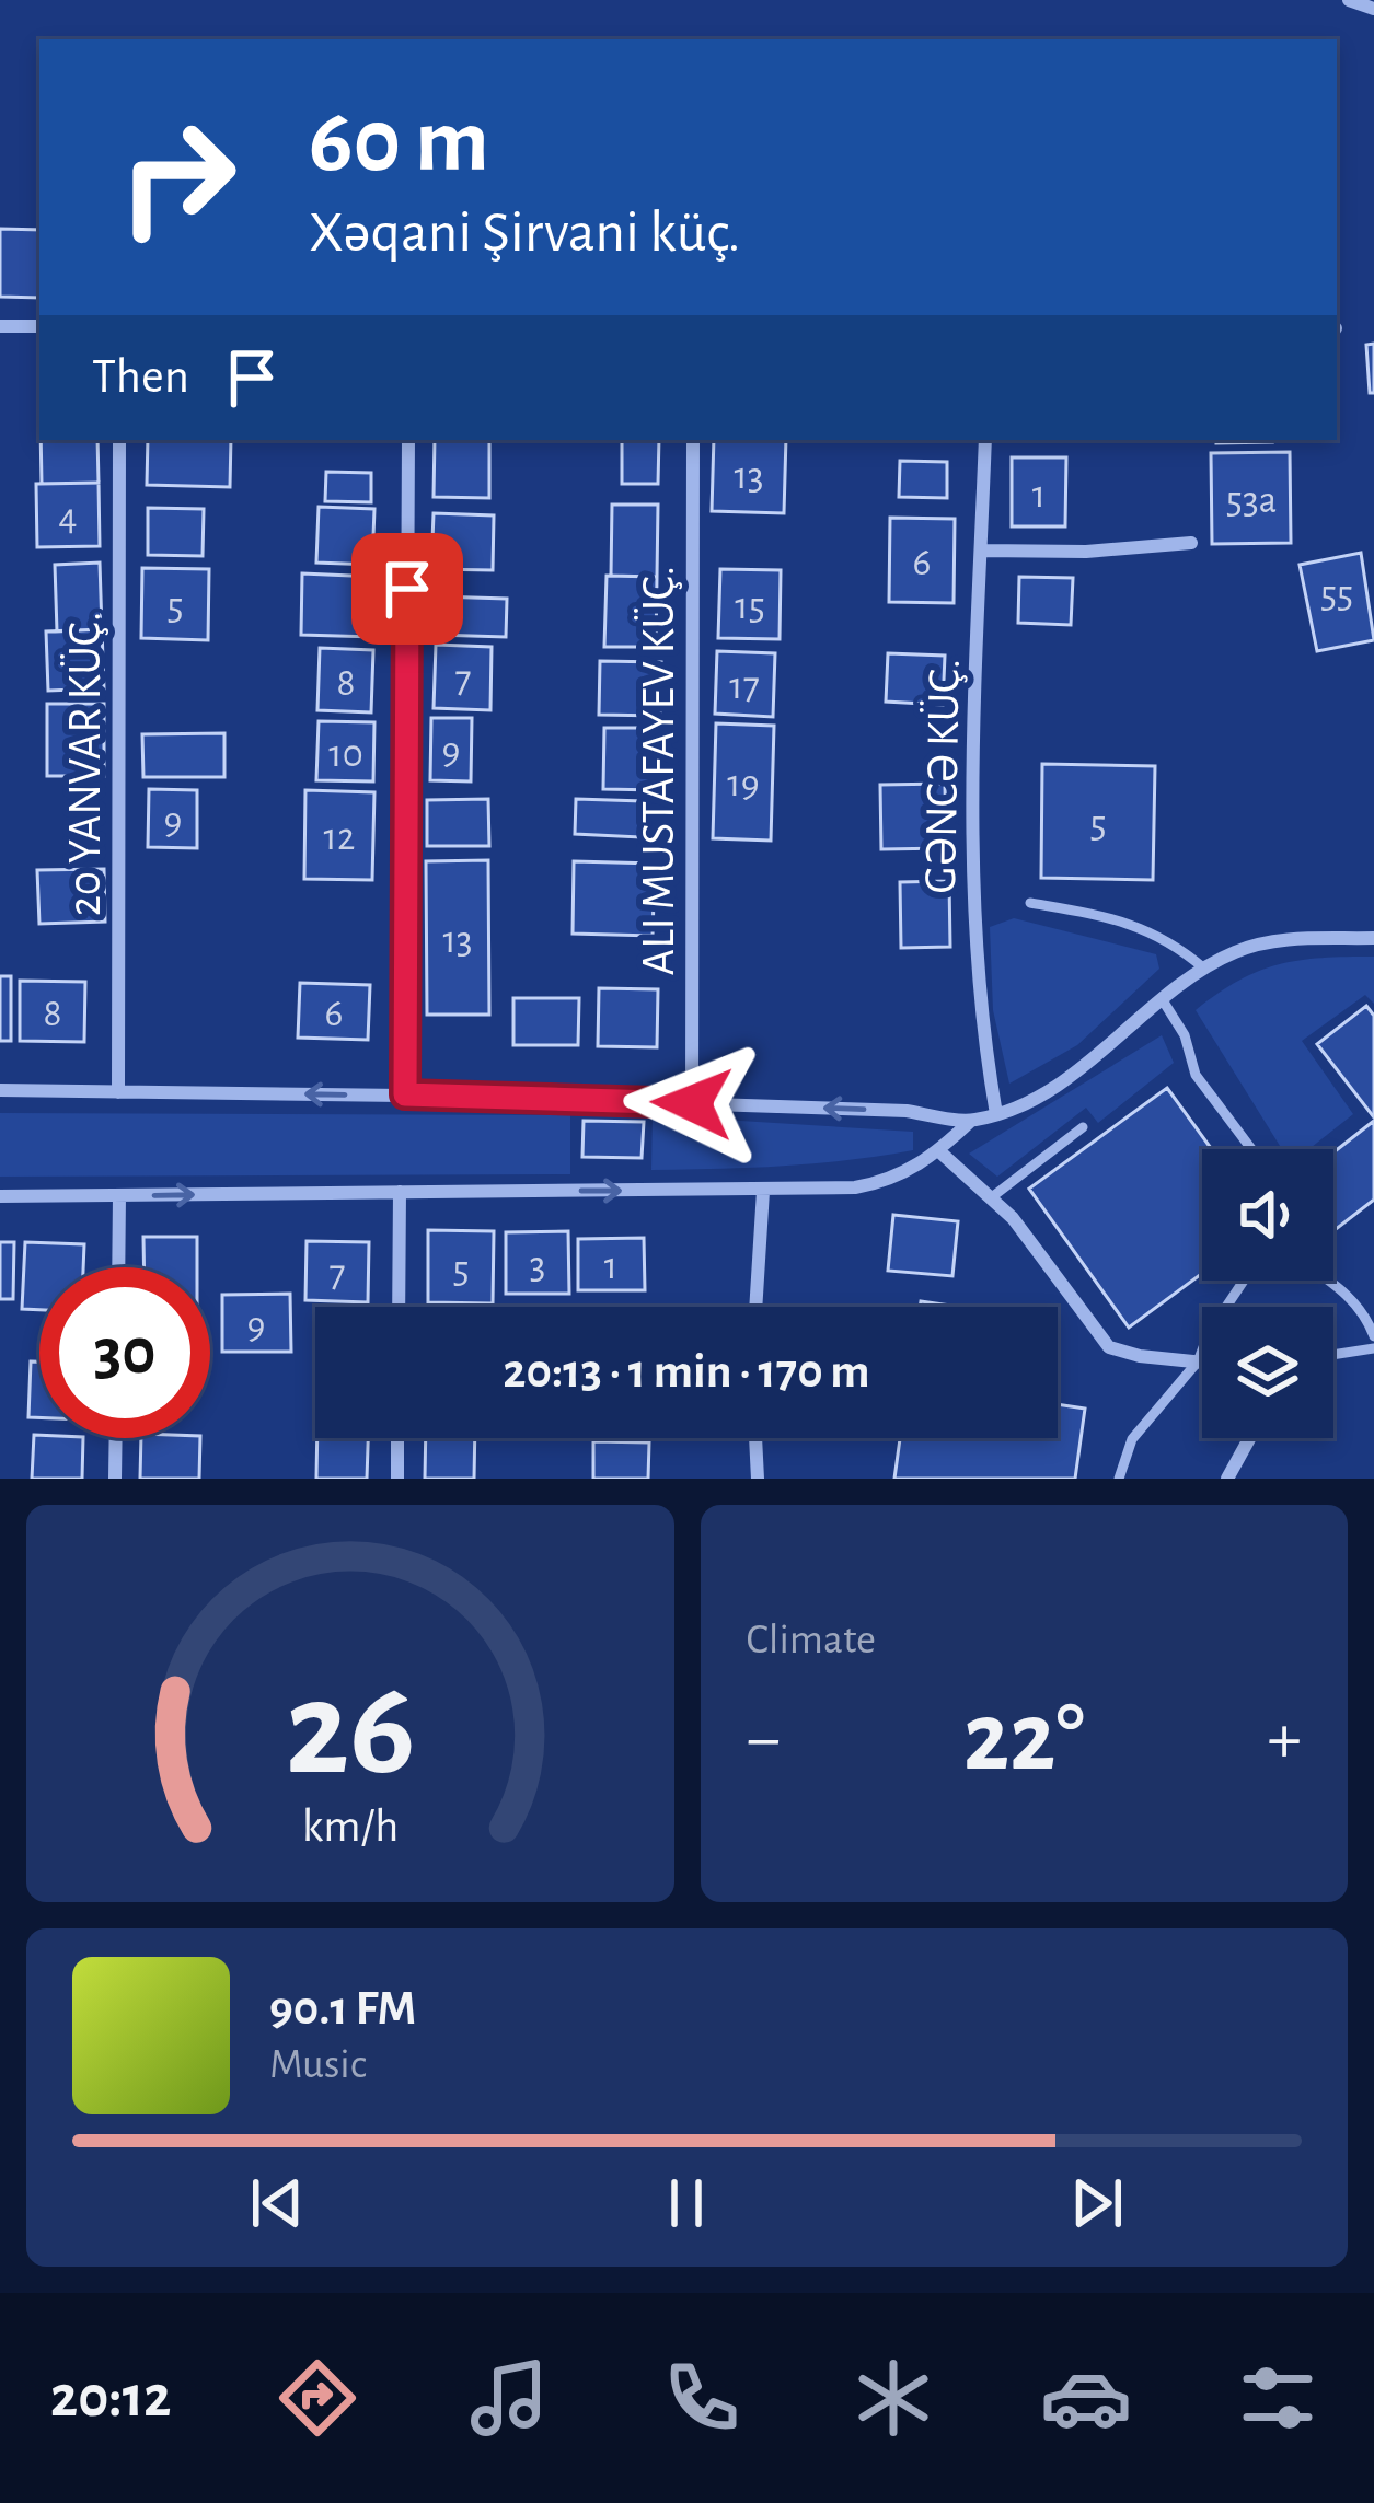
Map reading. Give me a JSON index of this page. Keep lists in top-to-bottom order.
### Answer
{
  "streets": {
    "street": ["20 YANVAR KÜÇ.", "GƏNCƏ KÜÇ."]
  },
  "house_numbers": [
    "13",
    "1",
    "53а",
    "4",
    "6",
    "55",
    "5",
    "15",
    "7",
    "8",
    "17",
    "9",
    "10",
    "19",
    "9",
    "5",
    "12",
    "13",
    "8",
    "6",
    "3",
    "1",
    "5",
    "7",
    "9"
  ],
  "page": {
    "turn": ["60 m", "Xəqani Şirvani küç."],
    "then": "Then",
    "limit": "30",
    "trip": "20:13 · 1 min · 170 m",
    "tile": "Climate",
    "heat": ["−", "22°", "+"],
    "song": ["90.1 FM", "Music"],
    "tabs": "20:12",
    "gauge": ["26", "km/h"]
  }
}
